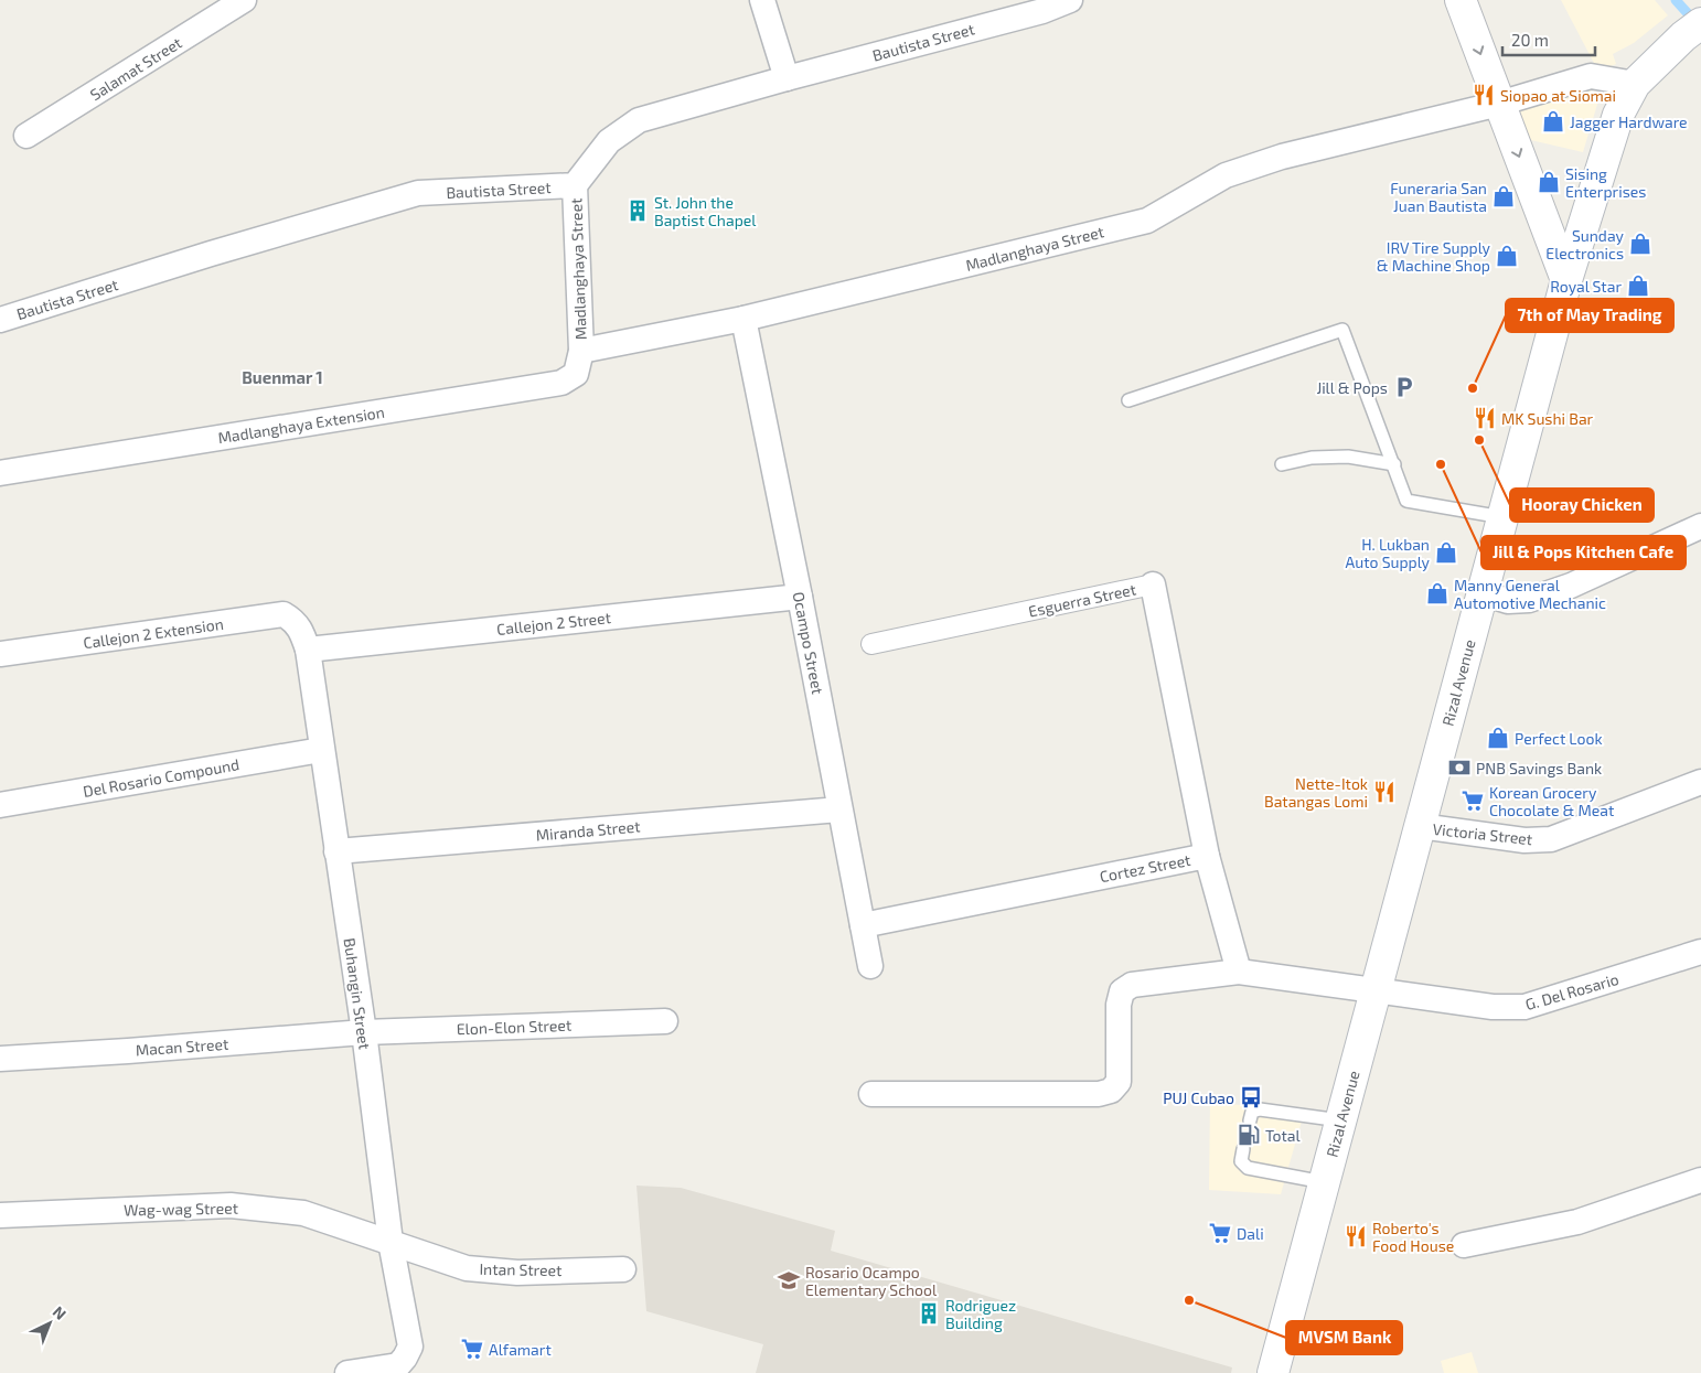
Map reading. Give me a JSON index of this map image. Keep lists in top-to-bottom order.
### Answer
{
  "streets": {
    "main road": ["Rizal Avenue"],
    "street": [
      "Bautista Street",
      "Salamat Street",
      "Madlanghaya Street",
      "Madlanghaya Extension",
      "Esguerra Street",
      "Callejon 2 Street",
      "Callejon 2 Extension",
      "Ocampo Street",
      "Del Rosario Compound",
      "Miranda Street",
      "Victoria Street",
      "Cortez Street",
      "G. Del Rosario",
      "Buhangin Street",
      "Elon-Elon Street",
      "Macan Street",
      "Wag-wag Street",
      "Intan Street"
    ]
  },
  "crossings": [
    ["Bautista Street", "Madlanghaya Street"],
    ["Madlanghaya Street", "Madlanghaya Extension"],
    ["Madlanghaya Street", "Ocampo Street"],
    ["Madlanghaya Street", "Rizal Avenue"],
    ["Esguerra Street", "Cortez Street"],
    ["Callejon 2 Street", "Callejon 2 Extension"],
    ["Callejon 2 Street", "Ocampo Street"],
    ["Callejon 2 Street", "Buhangin Street"],
    ["Callejon 2 Extension", "Buhangin Street"],
    ["Ocampo Street", "Miranda Street"],
    ["Ocampo Street", "Cortez Street"],
    ["Rizal Avenue", "Victoria Street"],
    ["Rizal Avenue", "G. Del Rosario"],
    ["Del Rosario Compound", "Buhangin Street"],
    ["Miranda Street", "Buhangin Street"],
    ["Buhangin Street", "Elon-Elon Street"],
    ["Buhangin Street", "Macan Street"],
    ["Buhangin Street", "Wag-wag Street"],
    ["Buhangin Street", "Intan Street"],
    ["Elon-Elon Street", "Macan Street"],
    ["Wag-wag Street", "Intan Street"]
  ],
  "districts": ["Buenmar 1"],
  "places": {
    "restaurant": [
      "Siopao at Siomai",
      "MK Sushi Bar",
      "Nette-Itok Batangas Lomi",
      "Roberto's Food House"
    ],
    "shop": [
      "Jagger Hardware",
      "Sising Enterprises",
      "Funeraria San Juan Bautista",
      "Sunday Electronics",
      "IRV Tire Supply & Machine Shop",
      "Royal Star",
      "H. Lukban Auto Supply",
      "Manny General Automotive Mechanic",
      "Perfect Look"
    ],
    "building": ["St. John the Baptist Chapel", "Rodriguez Building"],
    "parking": ["Jill & Pops"],
    "other": [
      "7th of May Trading",
      "Hooray Chicken",
      "Jill & Pops Kitchen Cafe",
      "MVSM Bank"
    ],
    "bank": ["PNB Savings Bank"],
    "supermarket": ["Korean Grocery Chocolate & Meat", "Dali", "Alfamart"],
    "bus stop": ["PUJ Cubao"],
    "fuel station": ["Total"],
    "school or university": ["Rosario Ocampo Elementary School"]
  },
  "scale_bar": "20 m",
  "north": "top right"
}
